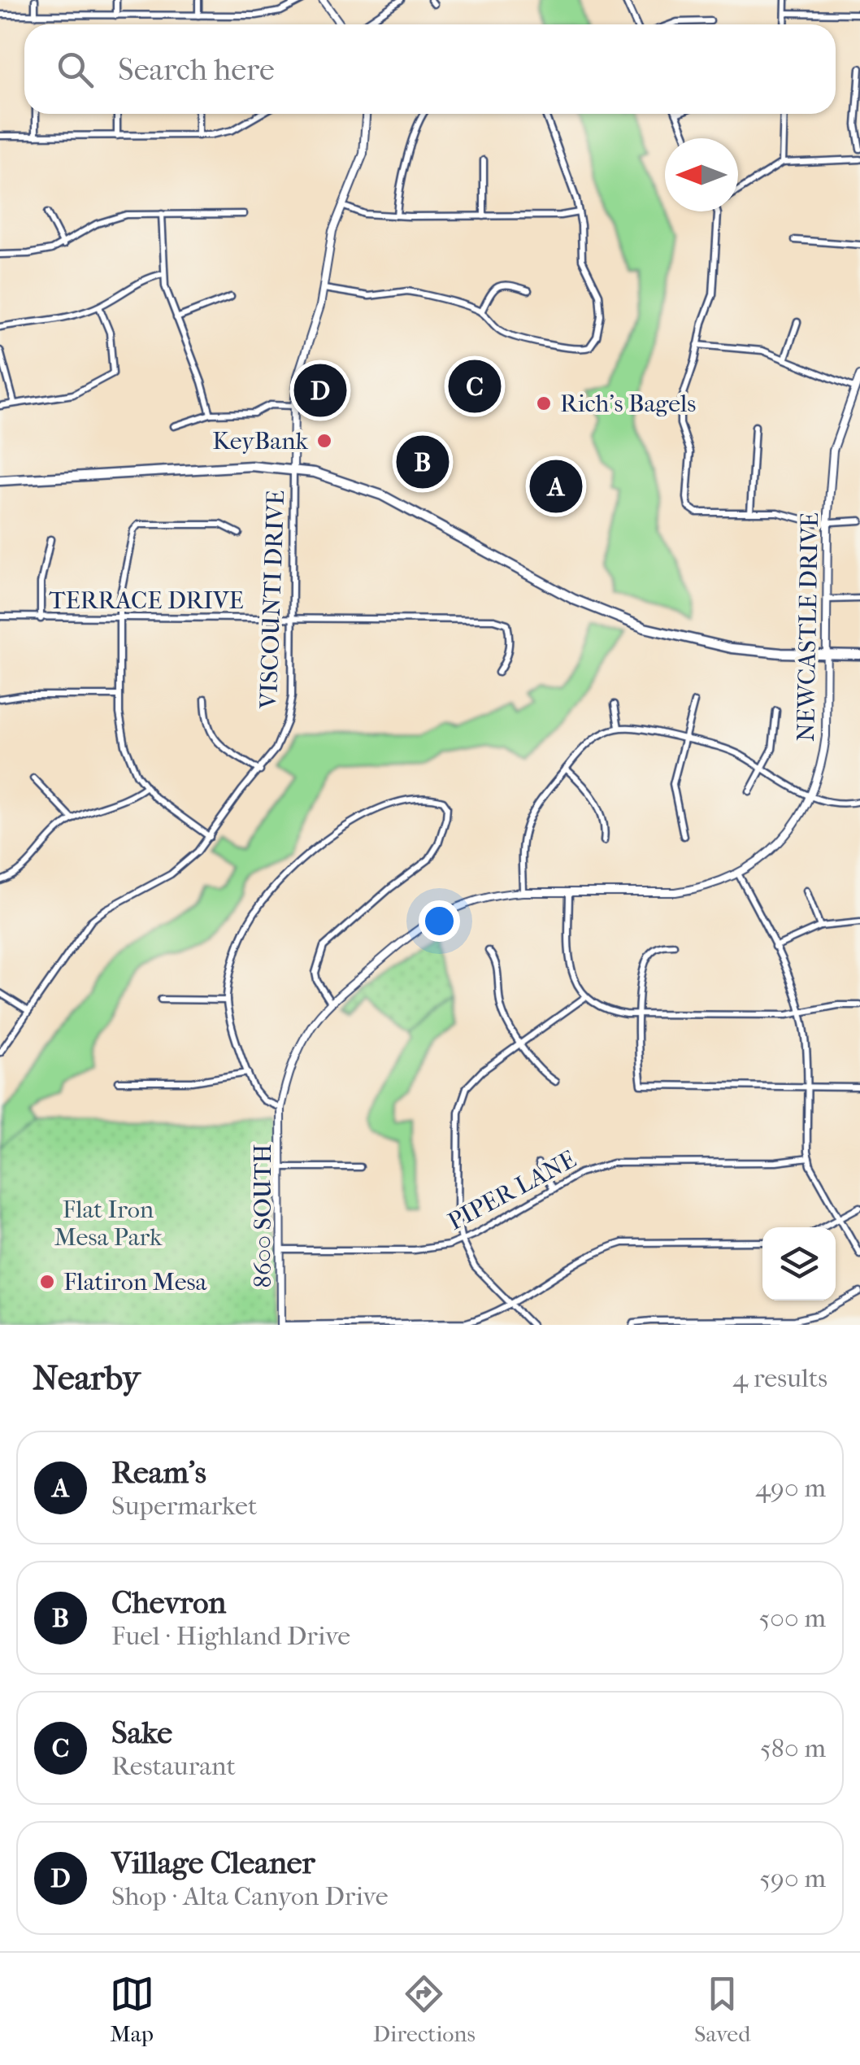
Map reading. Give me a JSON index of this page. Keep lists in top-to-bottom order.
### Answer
{
  "streets": {
    "street": [
      "VISCOUNTI DRIVE",
      "TERRACE DRIVE",
      "NEWCASTLE DRIVE",
      "PIPER LANE",
      "8600 SOUTH"
    ]
  },
  "crossings": [
    ["VISCOUNTI DRIVE", "TERRACE DRIVE"],
    ["NEWCASTLE DRIVE", "8600 SOUTH"],
    ["PIPER LANE", "8600 SOUTH"]
  ],
  "parks": ["Flat Iron Mesa Park"],
  "places": ["Rich's Bagels", "KeyBank", "Flatiron Mesa"],
  "north": "left",
  "page": {
    "search": "Search here",
    "pins": [
      "C",
      "D",
      "B",
      "A"
    ],
    "heading": ["Nearby", "4 results"],
    "list": [
      {
        "mark": "A",
        "name": "Ream's",
        "note": "Supermarket",
        "value": "490 m"
      },
      {
        "mark": "B",
        "name": "Chevron",
        "note": "Fuel · Highland Drive",
        "value": "500 m"
      },
      {
        "mark": "C",
        "name": "Sake",
        "note": "Restaurant",
        "value": "580 m"
      },
      {
        "mark": "D",
        "name": "Village Cleaner",
        "note": "Shop · Alta Canyon Drive",
        "value": "590 m"
      }
    ],
    "nav": ["Map", "Directions", "Saved"]
  }
}
